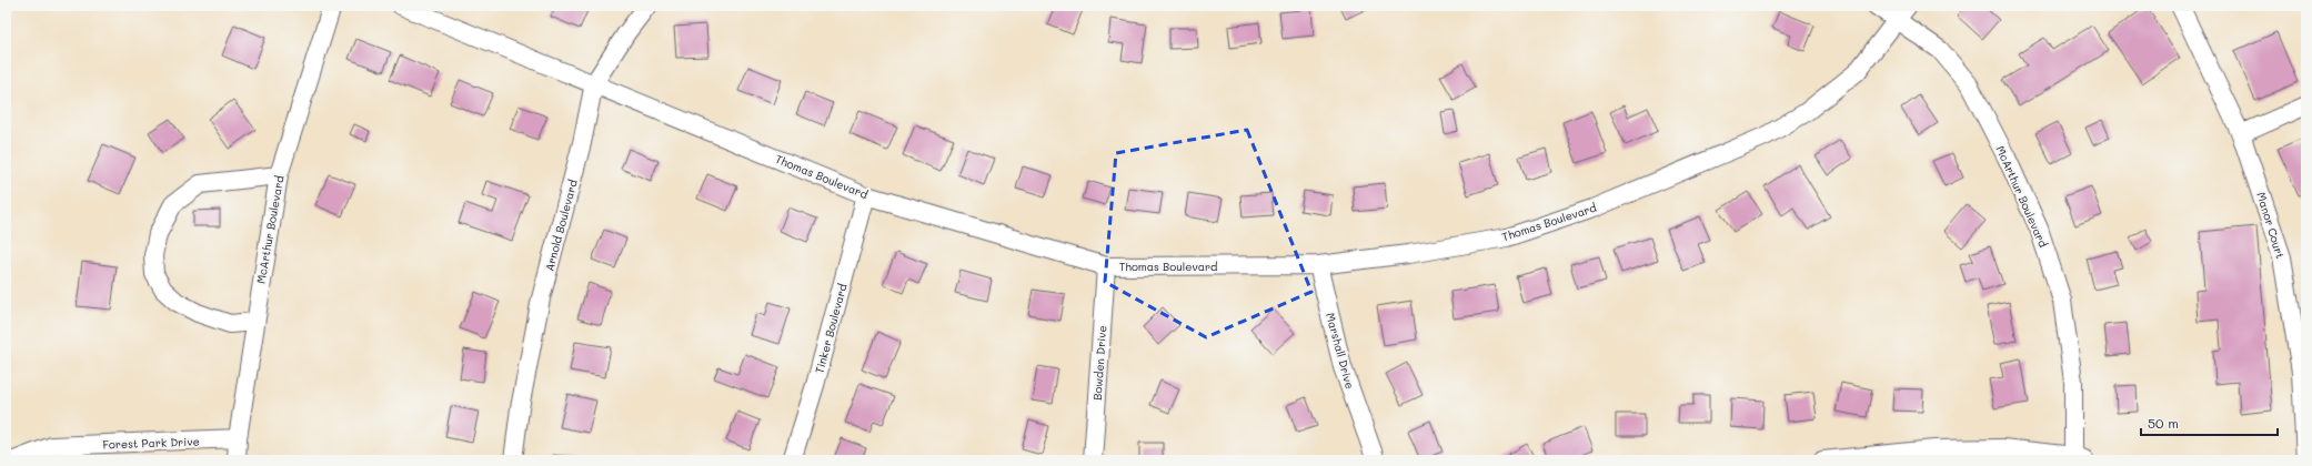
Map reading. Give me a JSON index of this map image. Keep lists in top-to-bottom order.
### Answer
{
  "streets": {
    "street": [
      "Thomas Boulevard",
      "McArthur Boulevard",
      "Arnold Boulevard",
      "Manor Court",
      "Tinker Boulevard",
      "Marshall Drive",
      "Bowden Drive",
      "Forest Park Drive"
    ]
  },
  "crossings": [
    ["Thomas Boulevard", "McArthur Boulevard"],
    ["Thomas Boulevard", "Arnold Boulevard"],
    ["Thomas Boulevard", "Tinker Boulevard"],
    ["Thomas Boulevard", "Marshall Drive"],
    ["Thomas Boulevard", "Bowden Drive"],
    ["McArthur Boulevard", "Forest Park Drive"]
  ],
  "scale_bar": "50 m"
}
